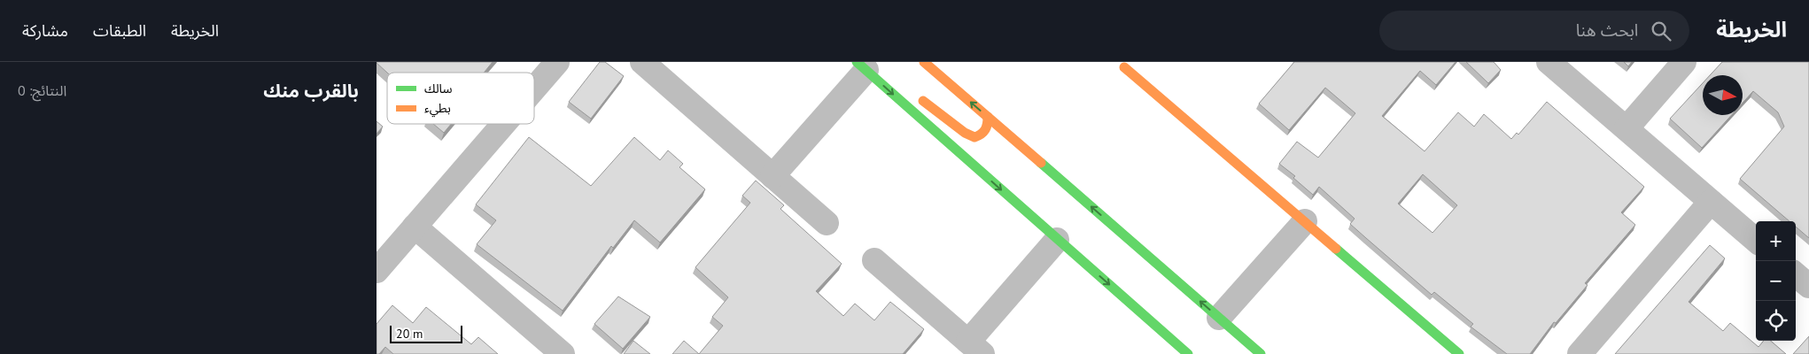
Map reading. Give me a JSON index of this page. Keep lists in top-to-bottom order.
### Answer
{
  "legend": ["سالك", "بطيء"],
  "scale_bar": "20 m",
  "north": "right",
  "page": {
    "header": "الخريطة",
    "search": "ابحث هنا",
    "nav": ["الخريطة", "الطبقات", "مشاركة"],
    "heading": ["بالقرب منك", "النتائج: 0"],
    "map_buttons": ["+", "−"],
    "scale": "20 m"
  }
}
